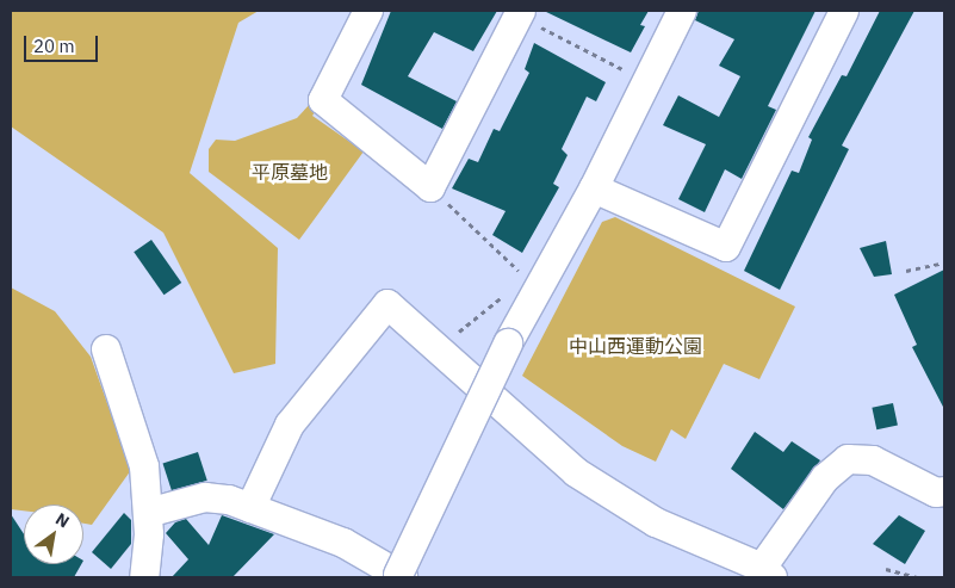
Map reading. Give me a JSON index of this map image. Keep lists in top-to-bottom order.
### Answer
{
  "parks": ["平原墓地", "中山西運動公園"],
  "scale_bar": "20 m",
  "north": "top right"
}
